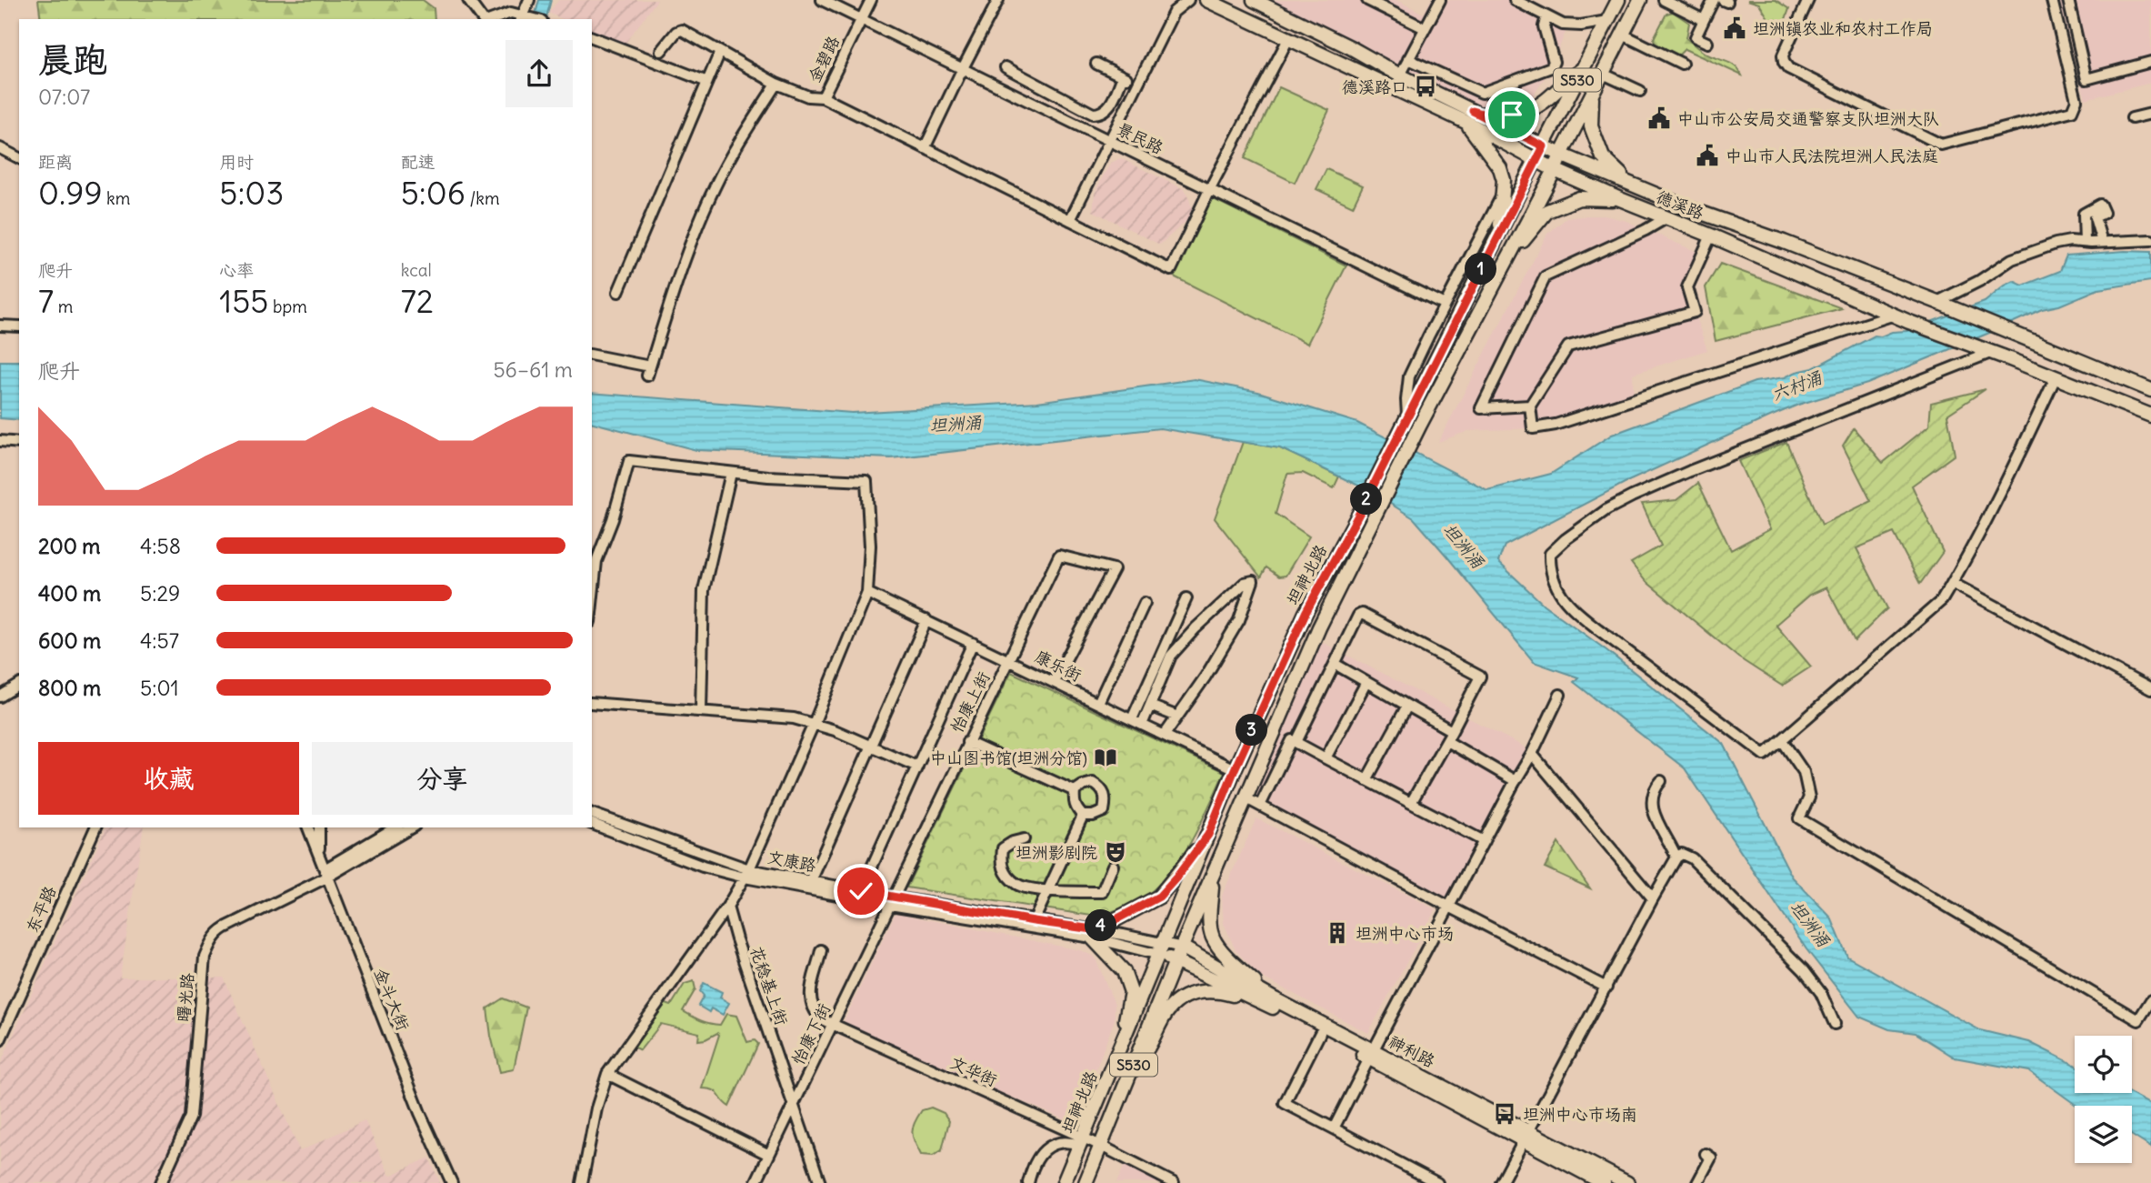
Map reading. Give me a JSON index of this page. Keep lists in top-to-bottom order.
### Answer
{
  "streets": {
    "main road": [
      "S530",
      "德溪路",
      "坦神北路",
      "神利路"
    ],
    "street": [
      "金碧路",
      "景民路",
      "康乐街",
      "怡康上街",
      "文康路",
      "东平路",
      "花稔基上街",
      "曙光路",
      "金斗大街",
      "怡康下街",
      "文华街"
    ]
  },
  "crossings": [
    ["金碧路", "景民路"],
    ["S530", "德溪路"],
    ["S530", "神利路"],
    ["S530", "文华街"],
    ["德溪路", "坦神北路"],
    ["坦神北路", "康乐街"],
    ["坦神北路", "文华街"],
    ["康乐街", "怡康上街"],
    ["怡康上街", "文康路"],
    ["怡康上街", "怡康下街"],
    ["文康路", "怡康下街"],
    ["花稔基上街", "怡康下街"],
    ["曙光路", "金斗大街"],
    ["怡康下街", "文华街"]
  ],
  "water": ["六村涌", "坦洲涌"],
  "places": {
    "public building": ["坦洲镇农业和农村工作局", "中山市公安局交通警察支队坦洲大队", "中山市人民法院坦洲人民法庭"],
    "bus stop": ["德溪路口", "坦洲中心市场南"],
    "library": ["中山图书馆(坦洲分馆)"],
    "theatre": ["坦洲影剧院"],
    "building": ["坦洲中心市场"]
  },
  "page": {
    "heading": ["晨跑", "07:07"],
    "stats": [
      ["距离", "0.99 km"],
      ["用时", "5:03"],
      ["配速", "5:06 /km"],
      ["爬升", "7 m"],
      ["心率", "155 bpm"],
      ["kcal", "72"]
    ],
    "pins": [
      "1",
      "2",
      "3",
      "4"
    ],
    "chart": ["爬升", "56–61 m"],
    "list": [
      {
        "name": "200 m",
        "note": "4:58"
      },
      {
        "name": "400 m",
        "note": "5:29"
      },
      {
        "name": "600 m",
        "note": "4:57"
      },
      {
        "name": "800 m",
        "note": "5:01"
      }
    ],
    "buttons": ["收藏", "分享"]
  }
}
